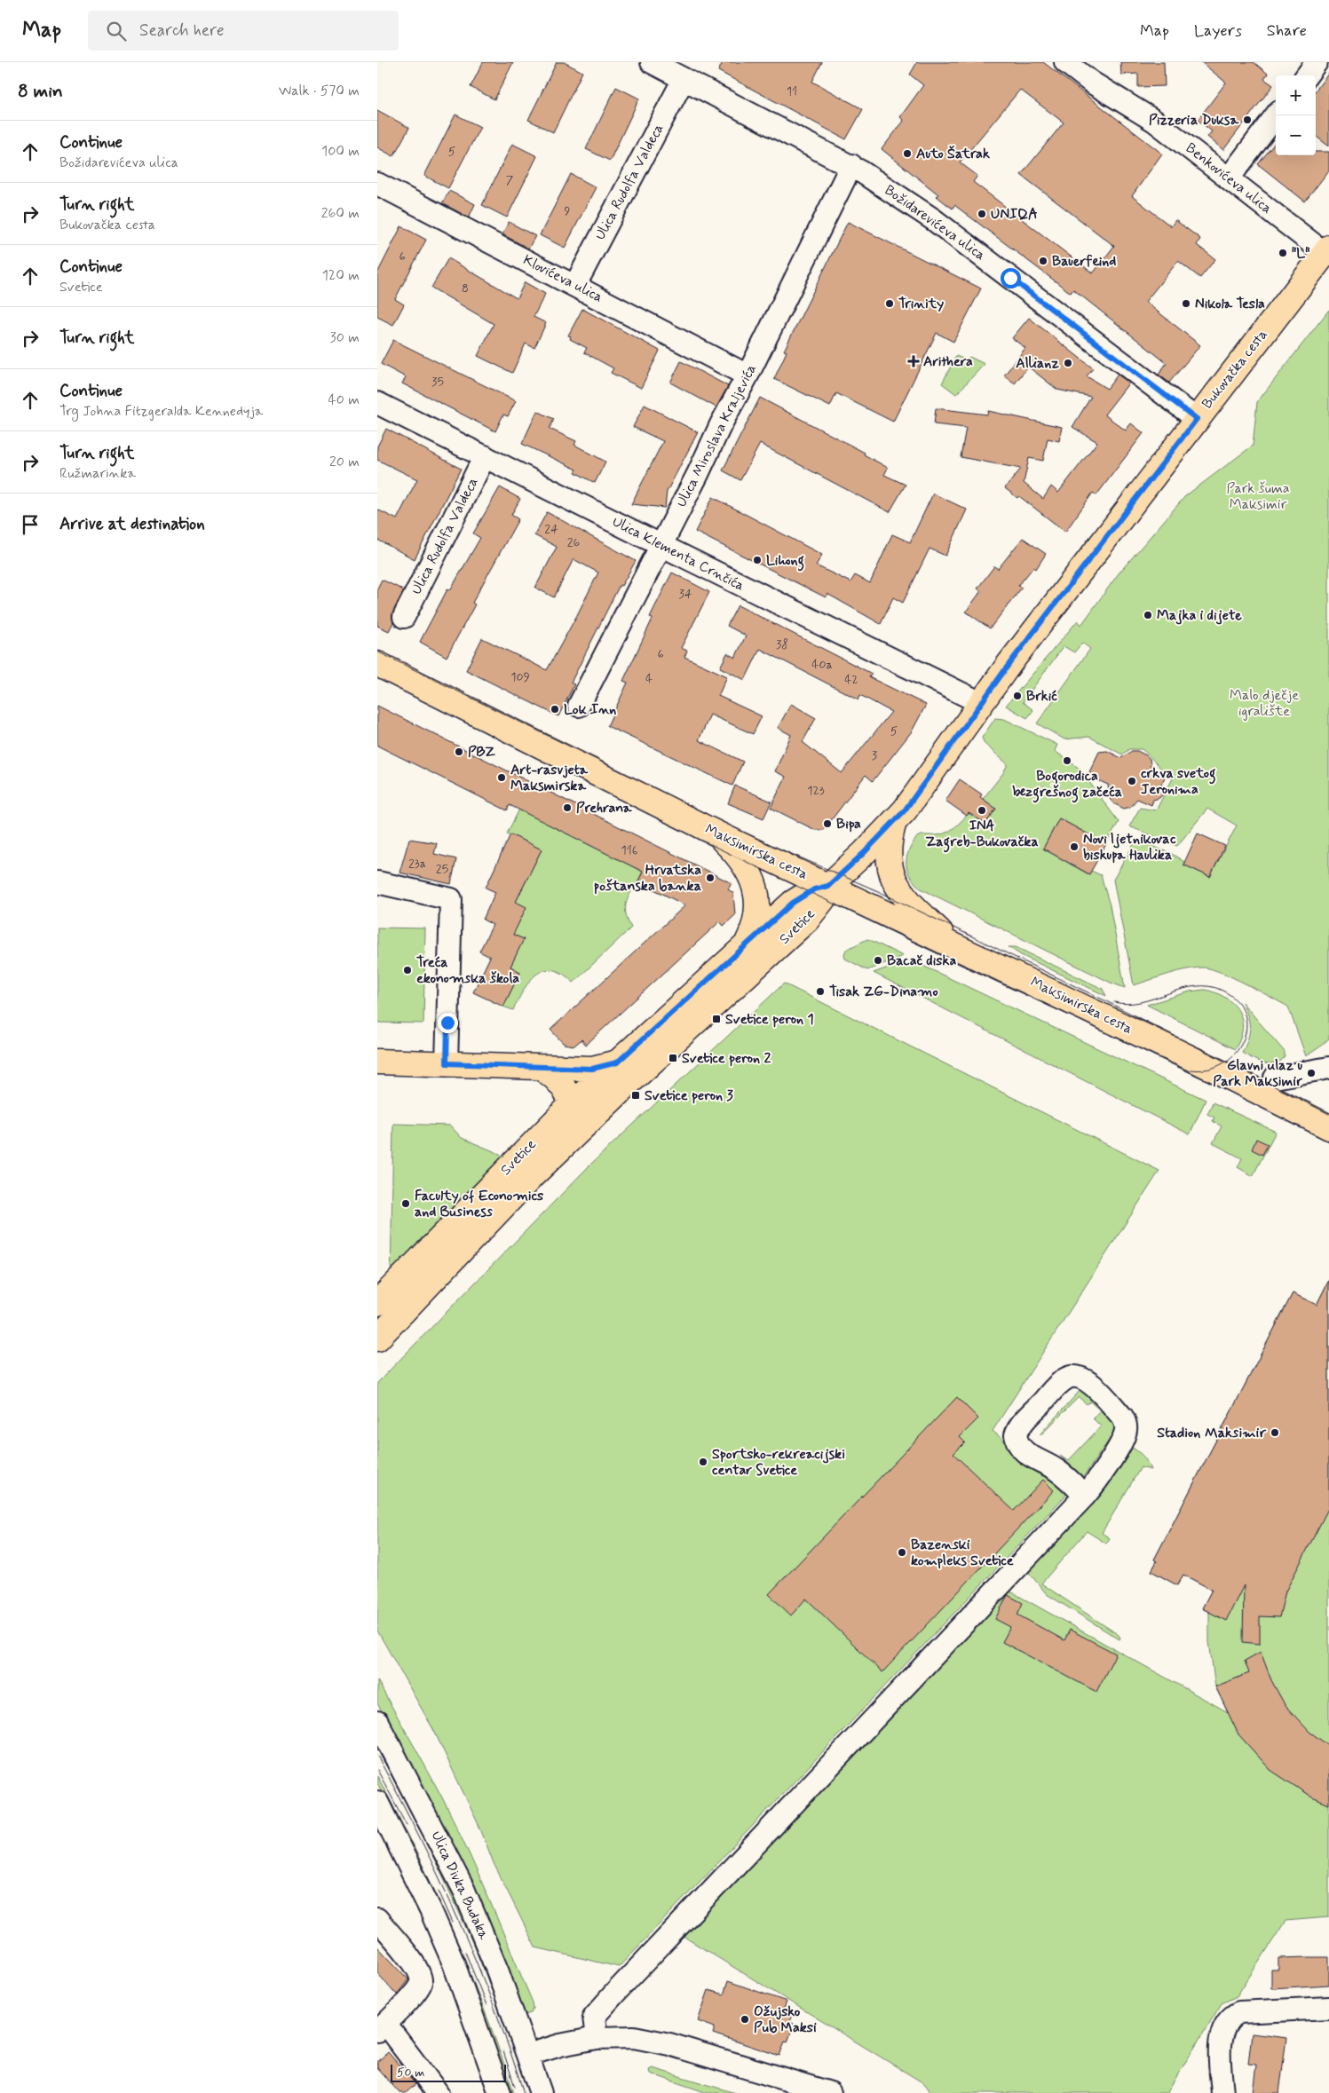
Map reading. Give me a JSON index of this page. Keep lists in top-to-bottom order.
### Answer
{
  "streets": {
    "main road": ["Bukovačka cesta", "Maksimirska cesta", "Svetice"],
    "street": [
      "Benkovićeva ulica",
      "Ulica Rudolfa Valdeca",
      "Božidarevićeva ulica",
      "Klovićeva ulica",
      "Ulica Miroslava Kraljevića",
      "Ulica Klementa Crnčića",
      "Ulica Divka Budaka"
    ]
  },
  "crossings": [
    ["Benkovićeva ulica", "Bukovačka cesta"],
    ["Ulica Rudolfa Valdeca", "Božidarevićeva ulica"],
    ["Ulica Rudolfa Valdeca", "Klovićeva ulica"],
    ["Ulica Rudolfa Valdeca", "Ulica Klementa Crnčića"],
    ["Božidarevićeva ulica", "Bukovačka cesta"],
    ["Božidarevićeva ulica", "Ulica Miroslava Kraljevića"],
    ["Klovićeva ulica", "Ulica Miroslava Kraljevića"],
    ["Bukovačka cesta", "Ulica Klementa Crnčića"],
    ["Bukovačka cesta", "Maksimirska cesta"],
    ["Bukovačka cesta", "Svetice"],
    ["Ulica Miroslava Kraljevića", "Ulica Klementa Crnčića"],
    ["Maksimirska cesta", "Svetice"]
  ],
  "parks": ["Park šuma Maksimir", "Malo dječje igralište"],
  "places": {
    "other": [
      "Pizzeria Duksa",
      "Auto Šatrak",
      "UNIQA",
      "\"L\"",
      "Bauerfeind",
      "Trinity",
      "Nikola Tesla",
      "Allianz",
      "Lihong",
      "Majka i dijete",
      "Brkić",
      "Lok Inn",
      "PBZ",
      "Bogorodica bezgrešnog začeća",
      "Art-rasvjeta Maksmirska",
      "crkva svetog Jeronima",
      "Prehrana",
      "INA Zagreb-Bukovačka",
      "Bipa",
      "Novi ljetnikovac biskupa Haulika",
      "Hrvatska poštanska banka",
      "Bacač diska",
      "Treća ekonomska škola",
      "Tisak ZG-Dinamo",
      "Glavni ulaz u Park Maksimir",
      "Faculty of Economics and Business",
      "Stadion Maksimir",
      "Sportsko-rekreacijski centar Svetice",
      "Bazenski kompleks Svetice",
      "Ožujsko Pub Maksi"
    ],
    "health": ["Arithera"],
    "transit": ["Svetice peron 1", "Svetice peron 2", "Svetice peron 3"]
  },
  "house_numbers": [
    "11",
    "5",
    "7",
    "9",
    "6",
    "8",
    "35",
    "24",
    "26",
    "34",
    "38",
    "6",
    "40a",
    "109",
    "4",
    "42",
    "5",
    "3",
    "123",
    "116",
    "23a",
    "25"
  ],
  "scale_bar": "50 m",
  "page": {
    "header": "Map",
    "search": "Search here",
    "nav": ["Map", "Layers", "Share"],
    "heading": ["8 min", "Walk · 570 m"],
    "map_buttons": ["+", "−"],
    "list": [
      ["Continue", "Božidarevićeva ulica", "100 m"],
      ["Turn right", "Bukovačka cesta", "260 m"],
      ["Continue", "Svetice", "120 m"],
      ["Turn right", "30 m"],
      ["Continue", "Trg Johna Fitzgeralda Kennedyja", "40 m"],
      ["Turn right", "Ružmarinka", "20 m"],
      "Arrive at destination"
    ],
    "scale": "50 m"
  }
}
